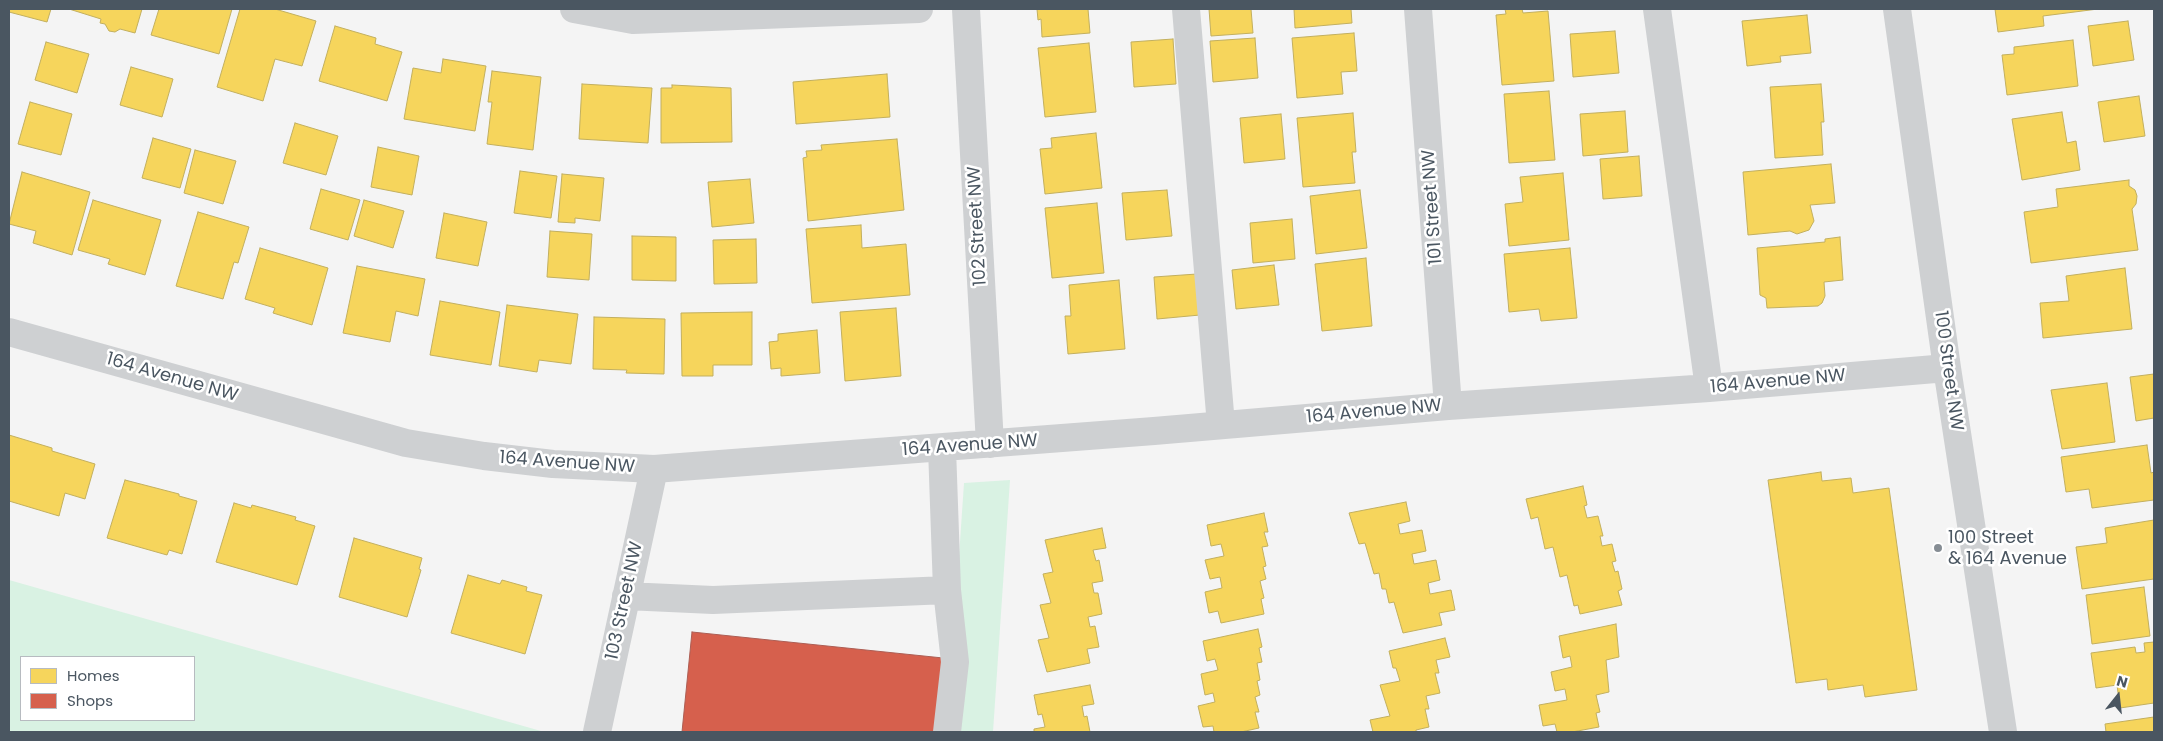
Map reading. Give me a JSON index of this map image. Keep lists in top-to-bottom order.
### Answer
{
  "streets": {
    "street": [
      "101 Street NW",
      "102 Street NW",
      "100 Street NW",
      "164 Avenue NW",
      "103 Street NW"
    ]
  },
  "crossings": [
    ["101 Street NW", "164 Avenue NW"],
    ["102 Street NW", "164 Avenue NW"],
    ["100 Street NW", "164 Avenue NW"],
    ["164 Avenue NW", "103 Street NW"]
  ],
  "places": ["100 Street & 164 Avenue"],
  "legend": ["Homes", "Shops"],
  "north": "top"
}
